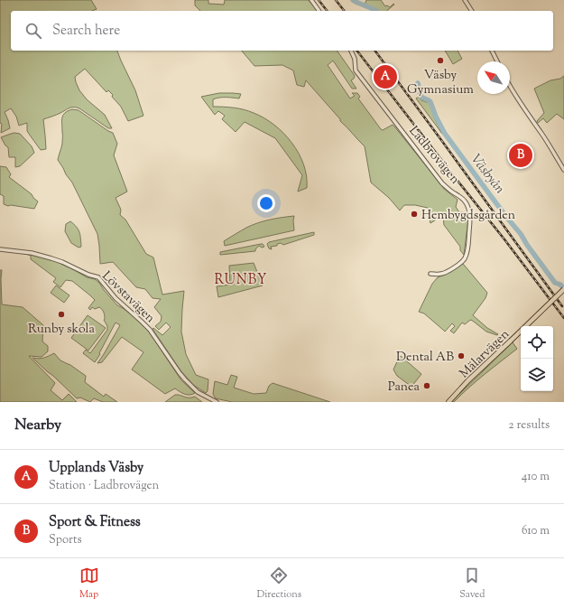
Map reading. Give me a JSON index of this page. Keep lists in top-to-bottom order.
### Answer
{
  "streets": {
    "main road": ["Mälarvägen"],
    "street": ["Ladbrovägen", "Lövstavägen"]
  },
  "districts": ["RUNBY"],
  "water": ["Väsbyån"],
  "places": [
    "Väsby Gymnasium",
    "Hembygdsgården",
    "Runby skola",
    "Dental AB",
    "Panea"
  ],
  "north": "top left",
  "page": {
    "search": "Search here",
    "pins": ["A", "B"],
    "heading": ["Nearby", "2 results"],
    "list": [
      {
        "mark": "A",
        "name": "Upplands Väsby",
        "note": "Station · Ladbrovägen",
        "value": "410 m"
      },
      {
        "mark": "B",
        "name": "Sport & Fitness",
        "note": "Sports",
        "value": "610 m"
      }
    ],
    "nav": ["Map", "Directions", "Saved"]
  }
}
